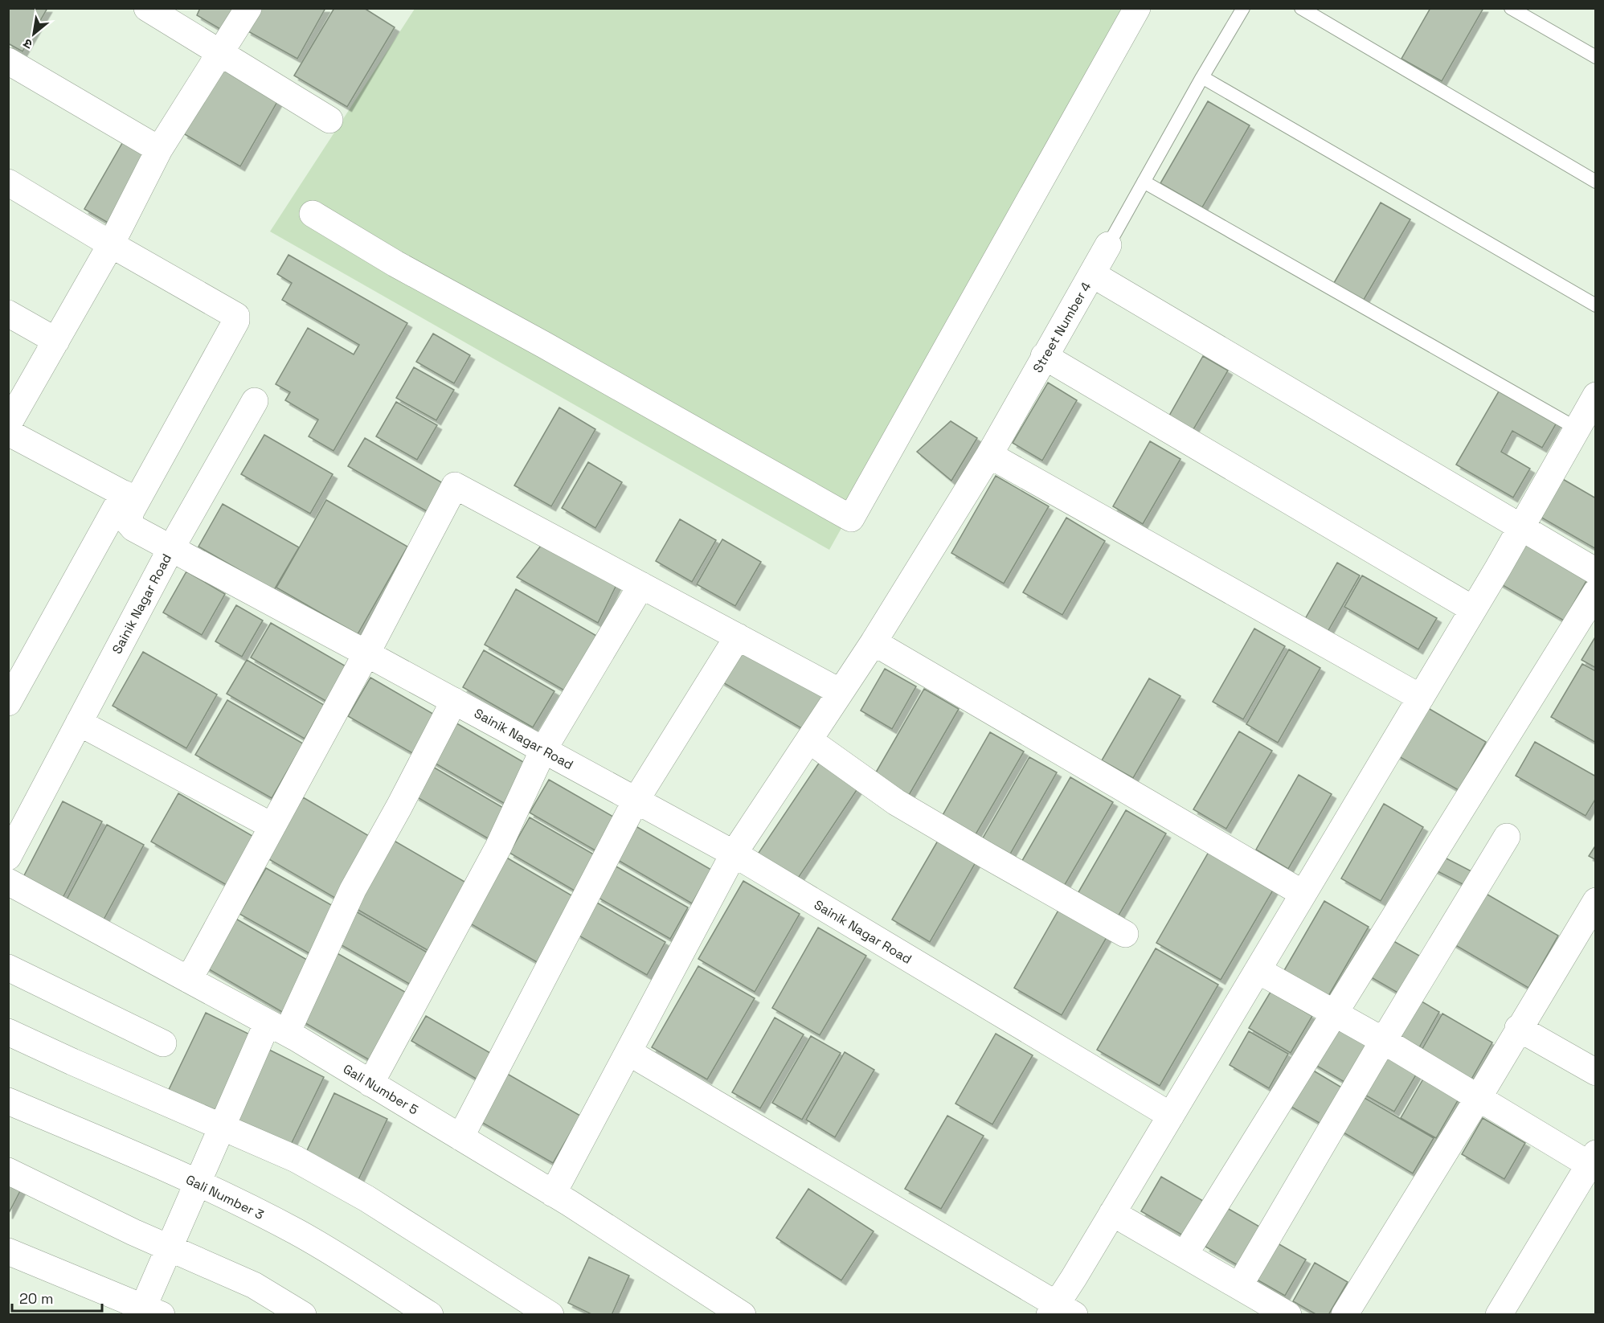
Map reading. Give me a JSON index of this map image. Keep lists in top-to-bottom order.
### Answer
{
  "streets": {
    "street": [
      "Street Number 4",
      "Sainik Nagar Road",
      "Gali Number 5",
      "Gali Number 3"
    ]
  },
  "crossings": [
    ["Street Number 4", "Sainik Nagar Road"],
    ["Street Number 4", "Gali Number 5"]
  ],
  "scale_bar": "20 m",
  "north": "bottom left"
}
